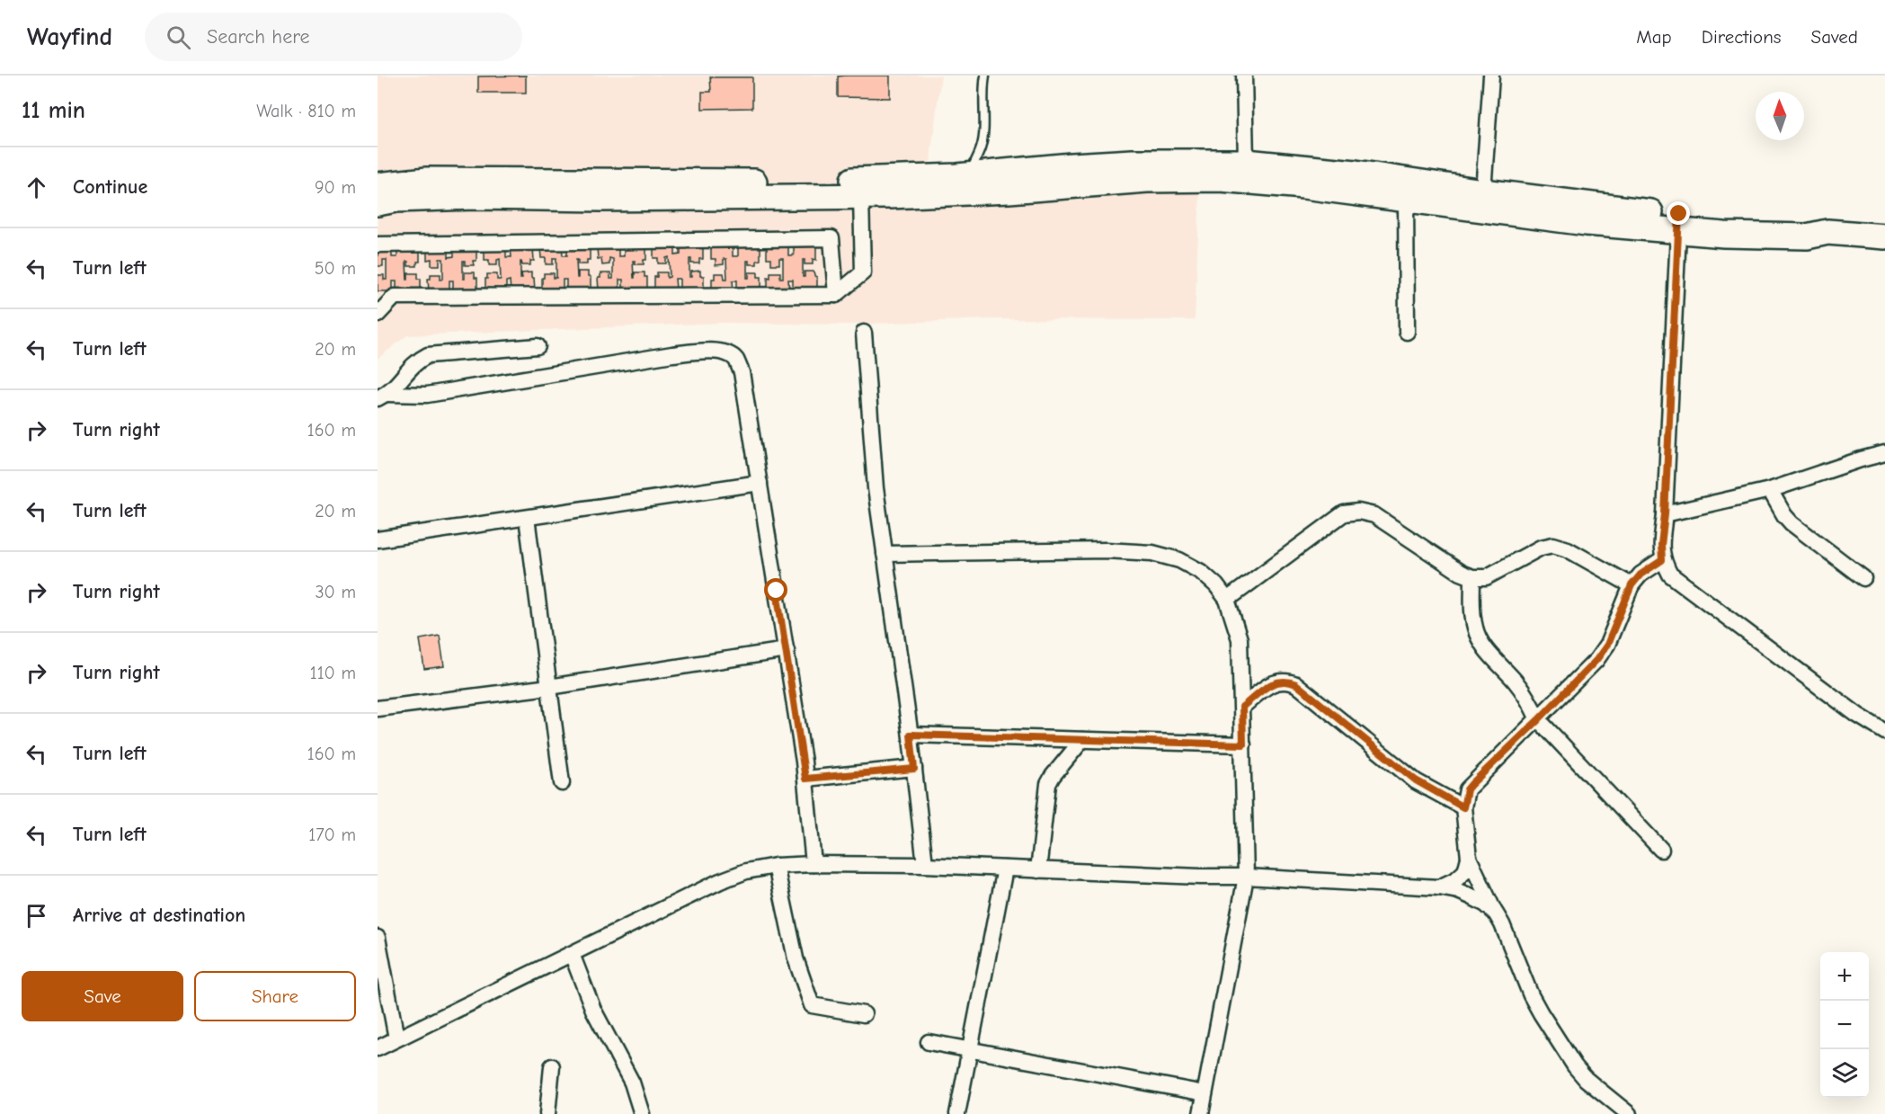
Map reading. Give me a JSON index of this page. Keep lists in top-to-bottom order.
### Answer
{
  "north": "top",
  "page": {
    "header": "Wayfind",
    "search": "Search here",
    "nav": ["Map", "Directions", "Saved"],
    "heading": ["11 min", "Walk · 810 m"],
    "list": [
      ["Continue", "90 m"],
      ["Turn left", "50 m"],
      ["Turn left", "20 m"],
      ["Turn right", "160 m"],
      ["Turn left", "20 m"],
      ["Turn right", "30 m"],
      ["Turn right", "110 m"],
      ["Turn left", "160 m"],
      ["Turn left", "170 m"],
      "Arrive at destination"
    ],
    "map_buttons": ["+", "−"],
    "buttons": ["Save", "Share"]
  }
}
